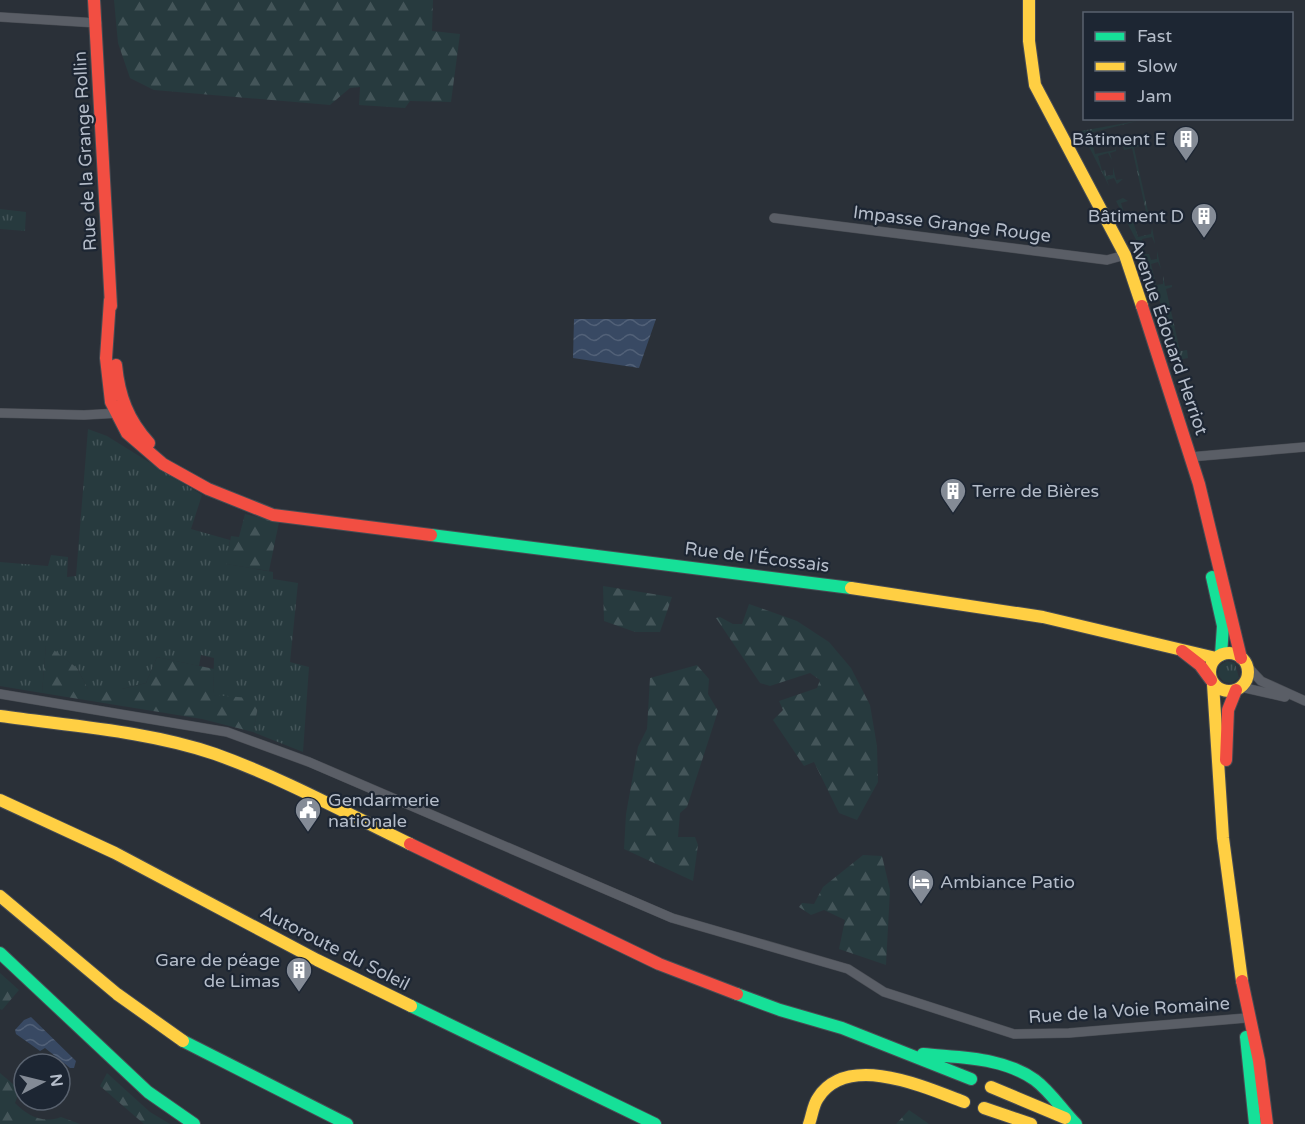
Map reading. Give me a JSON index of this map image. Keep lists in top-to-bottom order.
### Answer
{
  "streets": {
    "main road": [
      "Rue de la Grange Rollin",
      "Avenue Édouard Herriot",
      "Rue de l'Écossais",
      "Autoroute du Soleil"
    ],
    "street": ["Impasse Grange Rouge", "Rue de la Voie Romaine"]
  },
  "crossings": [
    ["Rue de la Grange Rollin", "Rue de l'Écossais"],
    ["Impasse Grange Rouge", "Avenue Édouard Herriot"],
    ["Avenue Édouard Herriot", "Rue de l'Écossais"]
  ],
  "places": {
    "building": [
      "Bâtiment E",
      "Bâtiment D",
      "Terre de Bières",
      "Gare de péage de Limas"
    ],
    "public building": ["Gendarmerie nationale"],
    "hotel": ["Ambiance Patio"]
  },
  "legend": ["Fast", "Slow", "Jam"],
  "north": "right"
}
